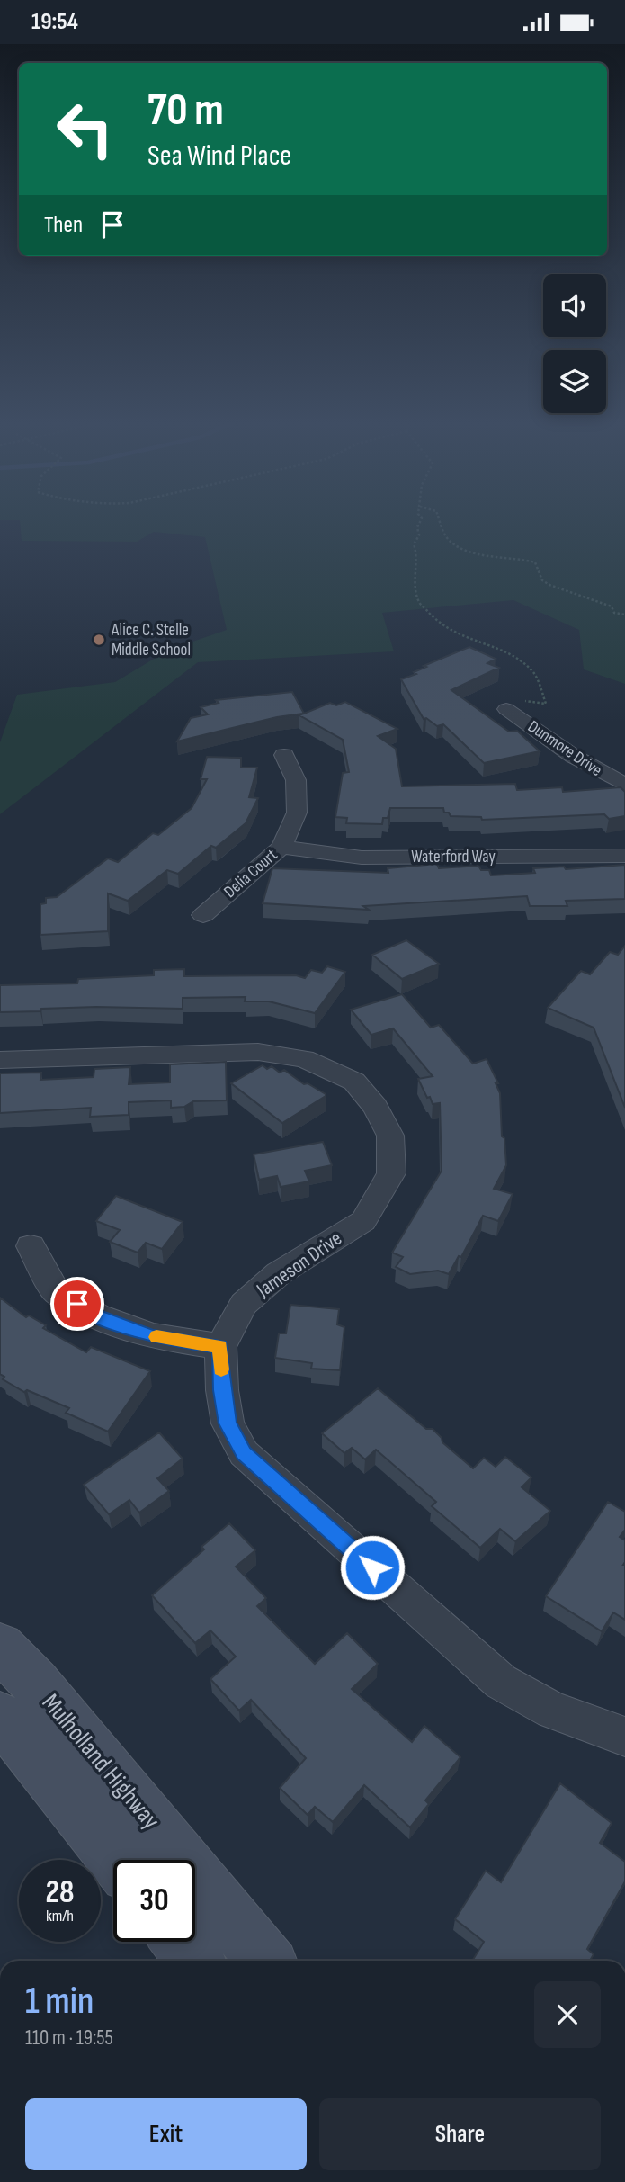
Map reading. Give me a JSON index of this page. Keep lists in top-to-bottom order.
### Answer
{
  "streets": {
    "main road": ["Mulholland Highway"],
    "street": [
      "Dunmore Drive",
      "Waterford Way",
      "Delia Court",
      "Jameson Drive"
    ]
  },
  "crossings": [
    ["Waterford Way", "Delia Court"]
  ],
  "places": ["Alice C. Stelle Middle School"],
  "page": {
    "status": "19:54",
    "turn": ["70 m", "Sea Wind Place"],
    "then": "Then",
    "speed": "28 km/h",
    "limit": "30",
    "heading": ["1 min", "110 m · 19:55"],
    "buttons": ["Exit", "Share"]
  }
}
